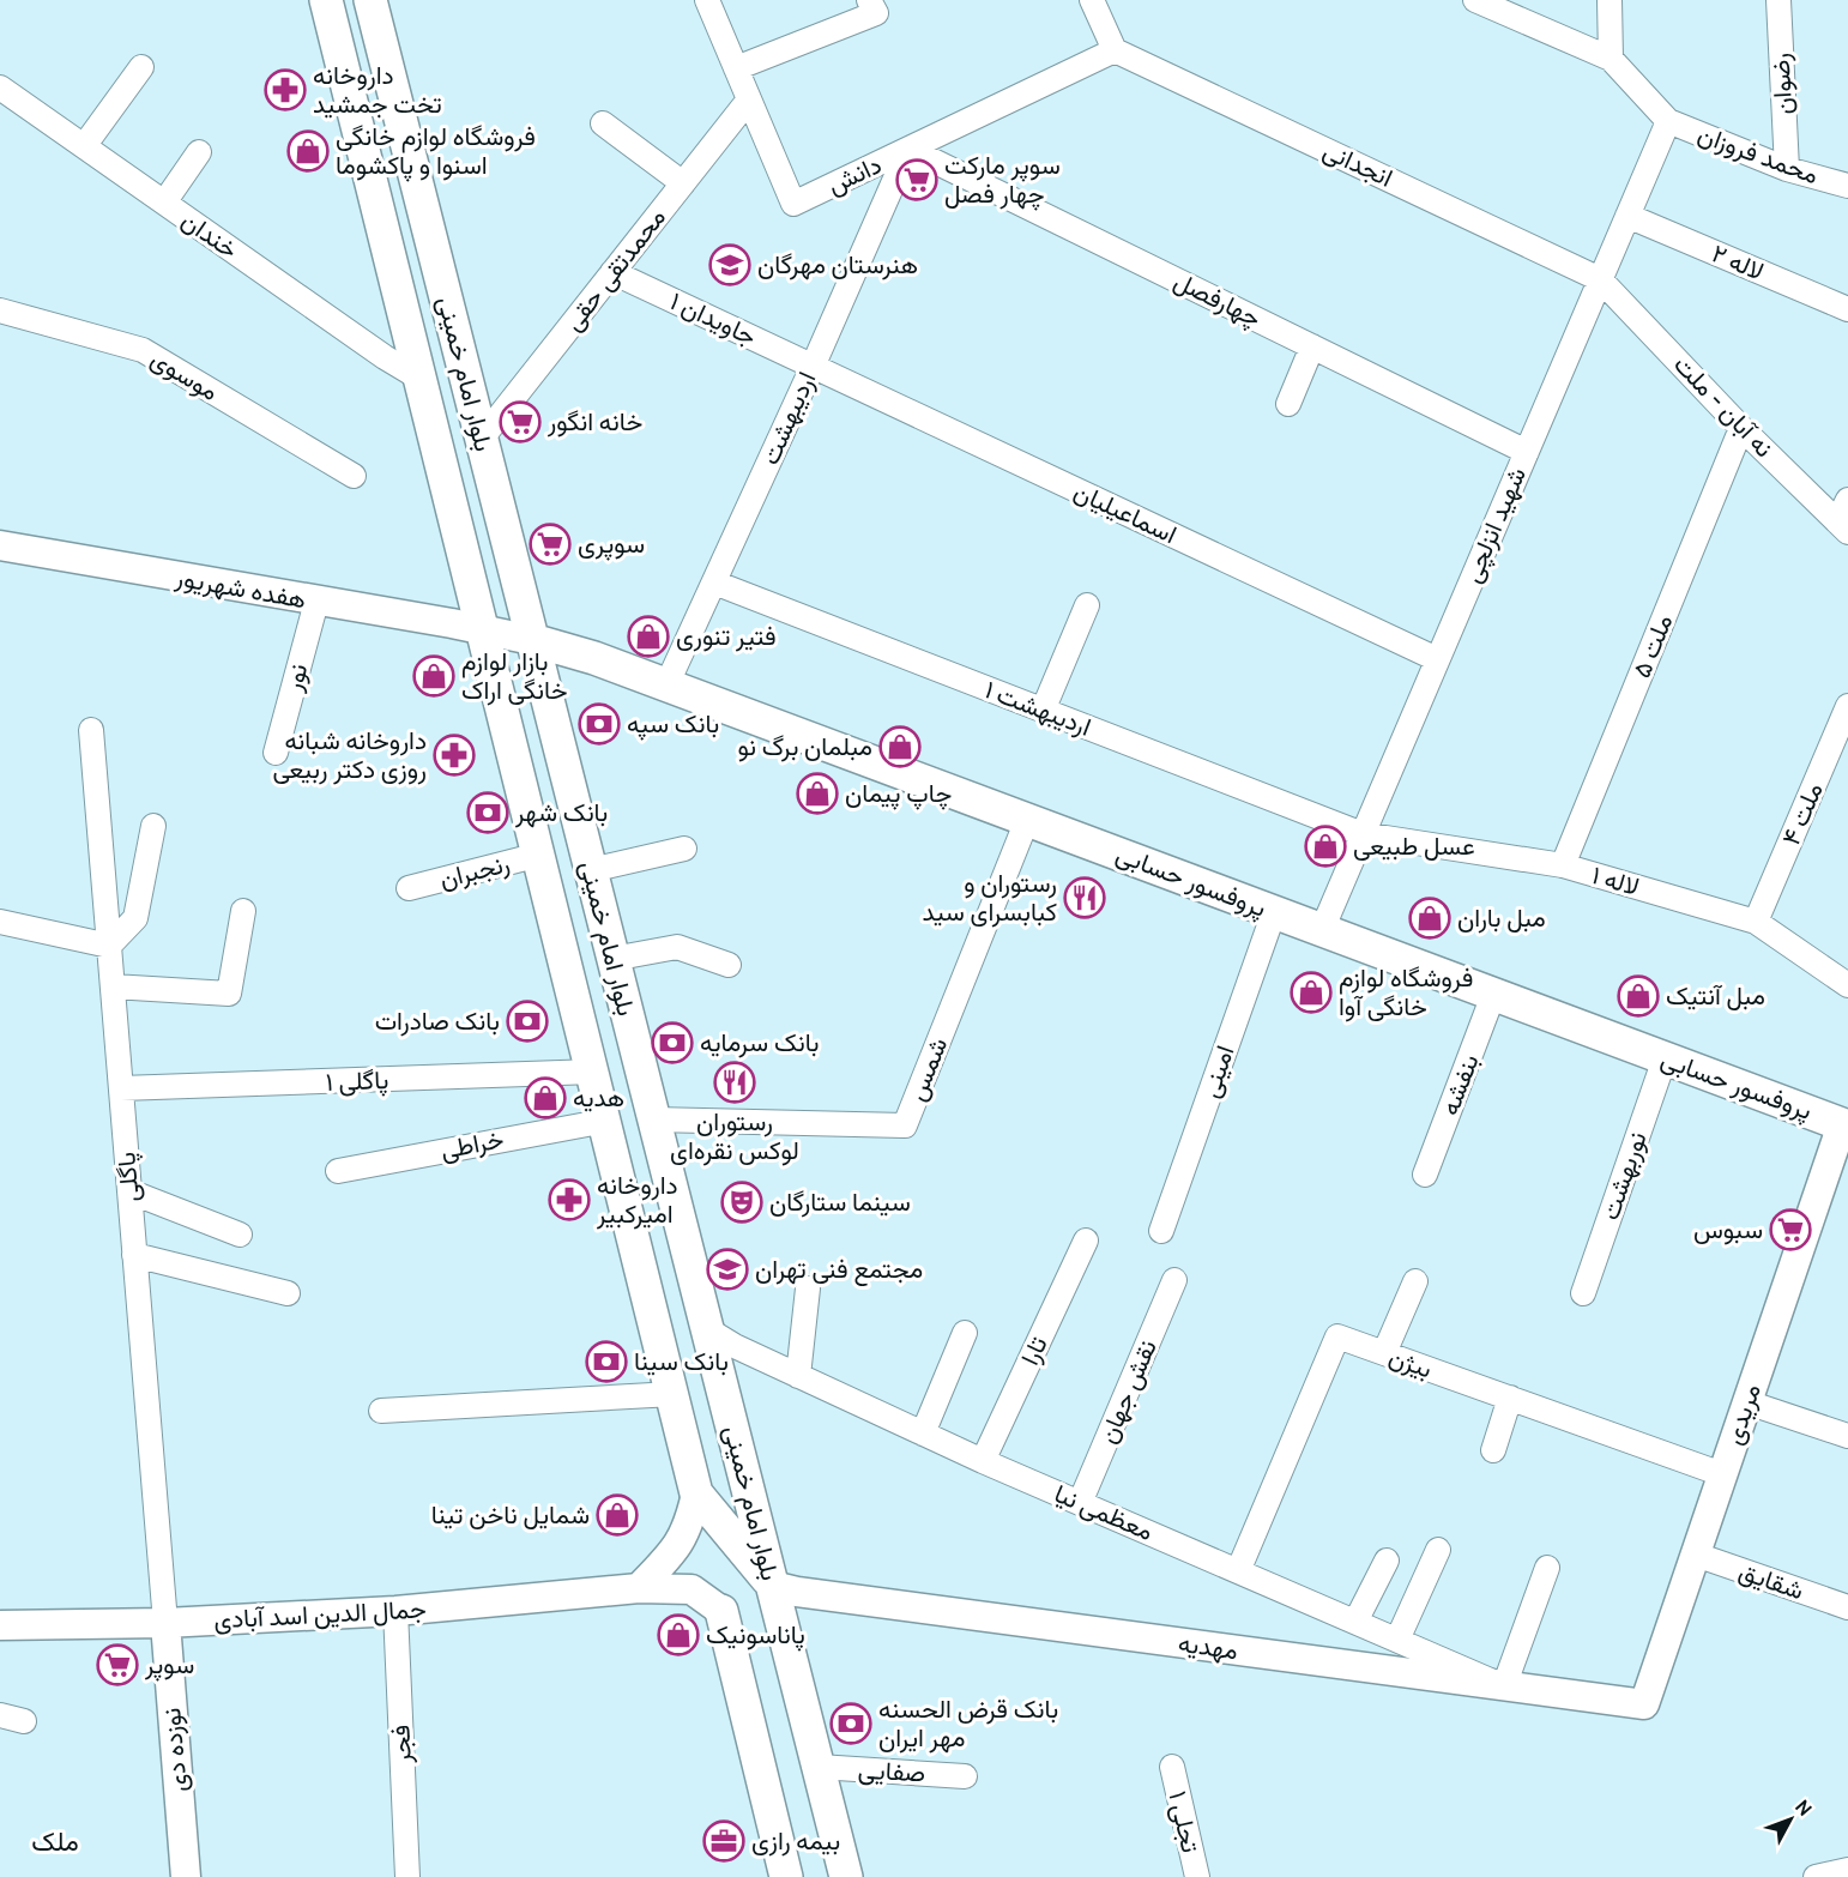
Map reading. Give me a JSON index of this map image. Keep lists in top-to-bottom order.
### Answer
{
  "streets": {
    "main road": ["بلوار امام خمینی", "پروفسور حسابی"],
    "street": [
      "رضوان",
      "محمد فروزان",
      "انجدانی",
      "دانش",
      "خندان",
      "لاله ۲",
      "محمدتقی حقی",
      "چهارفصل",
      "جاویدان ۱",
      "موسوی",
      "نه آبان - ملت",
      "اردیبهشت",
      "اسماعیلیان",
      "شهید انزلچی",
      "هفده شهریور",
      "ملت ۵",
      "نور",
      "اردیبهشت ۱",
      "ملت ۴",
      "رنجبران",
      "لاله ۱",
      "شمس",
      "امینی",
      "پاگلی ۱",
      "بنفشه",
      "خراطی",
      "نوربهشت",
      "پاگلی",
      "تارا",
      "بیژن",
      "نقش جهان",
      "مریدی",
      "معظمی نیا",
      "شقایق",
      "جمال الدین اسد آبادی",
      "مهدیه",
      "فجر",
      "نوزده دی",
      "صفایی",
      "تجلی ١"
    ]
  },
  "crossings": [
    ["رضوان", "محمد فروزان"],
    ["محمد فروزان", "شهید انزلچی"],
    ["انجدانی", "دانش"],
    ["انجدانی", "نه آبان - ملت"],
    ["انجدانی", "شهید انزلچی"],
    ["دانش", "محمدتقی حقی"],
    ["دانش", "چهارفصل"],
    ["دانش", "اردیبهشت"],
    ["خندان", "بلوار امام خمینی"],
    ["لاله ۲", "شهید انزلچی"],
    ["محمدتقی حقی", "جاویدان ۱"],
    ["محمدتقی حقی", "بلوار امام خمینی"],
    ["چهارفصل", "اردیبهشت"],
    ["چهارفصل", "شهید انزلچی"],
    ["جاویدان ۱", "اردیبهشت"],
    ["جاویدان ۱", "اسماعیلیان"],
    ["بلوار امام خمینی", "هفده شهریور"],
    ["بلوار امام خمینی", "رنجبران"],
    ["بلوار امام خمینی", "پروفسور حسابی"],
    ["بلوار امام خمینی", "شمس"],
    ["بلوار امام خمینی", "پاگلی ۱"],
    ["بلوار امام خمینی", "خراطی"],
    ["بلوار امام خمینی", "معظمی نیا"],
    ["بلوار امام خمینی", "مهدیه"],
    ["بلوار امام خمینی", "صفایی"],
    ["نه آبان - ملت", "شهید انزلچی"],
    ["نه آبان - ملت", "ملت ۵"],
    ["اردیبهشت", "اسماعیلیان"],
    ["اردیبهشت", "اردیبهشت ۱"],
    ["اردیبهشت", "پروفسور حسابی"],
    ["اسماعیلیان", "شهید انزلچی"],
    ["شهید انزلچی", "اردیبهشت ۱"],
    ["شهید انزلچی", "پروفسور حسابی"],
    ["شهید انزلچی", "لاله ۱"],
    ["هفده شهریور", "نور"],
    ["هفده شهریور", "پروفسور حسابی"],
    ["ملت ۵", "لاله ۱"],
    ["اردیبهشت ۱", "لاله ۱"],
    ["ملت ۴", "لاله ۱"],
    ["پروفسور حسابی", "شمس"],
    ["پروفسور حسابی", "امینی"],
    ["پروفسور حسابی", "بنفشه"],
    ["پروفسور حسابی", "نوربهشت"],
    ["پروفسور حسابی", "مریدی"],
    ["پاگلی ۱", "پاگلی"],
    ["پاگلی", "جمال الدین اسد آبادی"],
    ["پاگلی", "نوزده دی"],
    ["تارا", "معظمی نیا"],
    ["بیژن", "مریدی"],
    ["بیژن", "معظمی نیا"],
    ["نقش جهان", "معظمی نیا"],
    ["مریدی", "شقایق"],
    ["مریدی", "مهدیه"],
    ["معظمی نیا", "مهدیه"],
    ["جمال الدین اسد آبادی", "فجر"],
    ["جمال الدین اسد آبادی", "نوزده دی"]
  ],
  "districts": ["ملک"],
  "places": {
    "pharmacy": ["داروخانه تخت جمشید", "داروخانه شبانه روزی دکتر ربیعی", "داروخانه امیرکبیر"],
    "shop": [
      "فروشگاه لوازم خانگی اسنوا و پاکشوما",
      "فتیر تنوری",
      "بازار لوازم خانگی اراک",
      "مبلمان برگ نو",
      "چاپ پیمان",
      "عسل طبیعی",
      "مبل باران",
      "فروشگاه لوازم خانگی آوا",
      "مبل آنتیک",
      "هدیه",
      "شمایل ناخن تینا",
      "پاناسونیک"
    ],
    "supermarket": [
      "سوپر مارکت چهار فصل",
      "خانه انگور",
      "سوپری",
      "سبوس",
      "سوپر"
    ],
    "school or university": ["هنرستان مهرگان", "مجتمع فنی تهران"],
    "bank": [
      "بانک سپه",
      "بانک شهر",
      "بانک صادرات",
      "بانک سرمایه",
      "بانک سینا",
      "بانک قرض الحسنه مهر ایران"
    ],
    "restaurant": ["رستوران و کبابسرای سید", "رستوران لوکس نقره‌ای"],
    "theatre": ["سینما ستارگان"],
    "office": ["بیمه رازی"]
  },
  "north": "top right"
}
